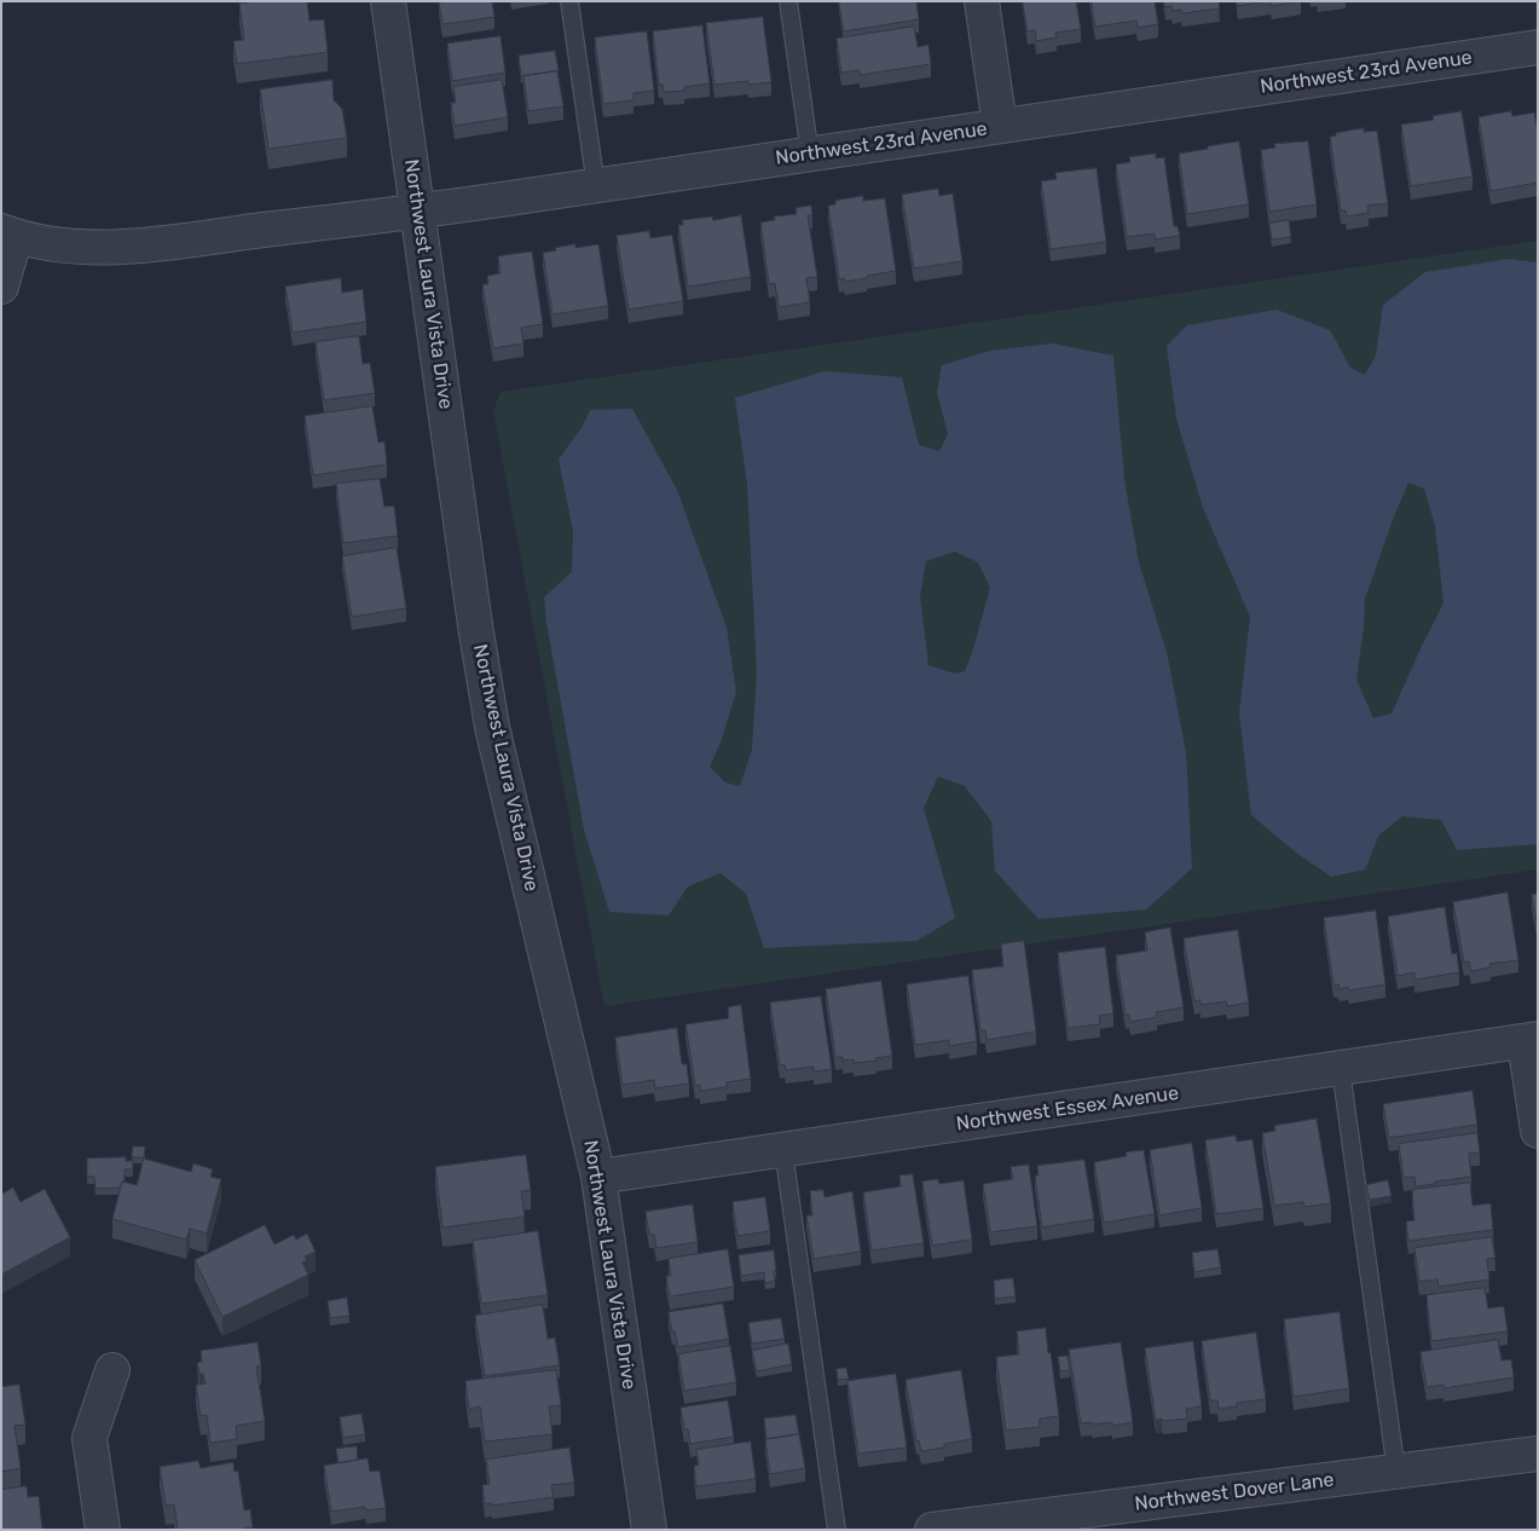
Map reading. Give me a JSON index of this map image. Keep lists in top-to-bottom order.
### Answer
{
  "streets": {
    "street": [
      "Northwest 23rd Avenue",
      "Northwest Laura Vista Drive",
      "Northwest Essex Avenue",
      "Northwest Dover Lane"
    ]
  },
  "crossings": [
    ["Northwest 23rd Avenue", "Northwest Laura Vista Drive"],
    ["Northwest Laura Vista Drive", "Northwest Essex Avenue"]
  ]
}
